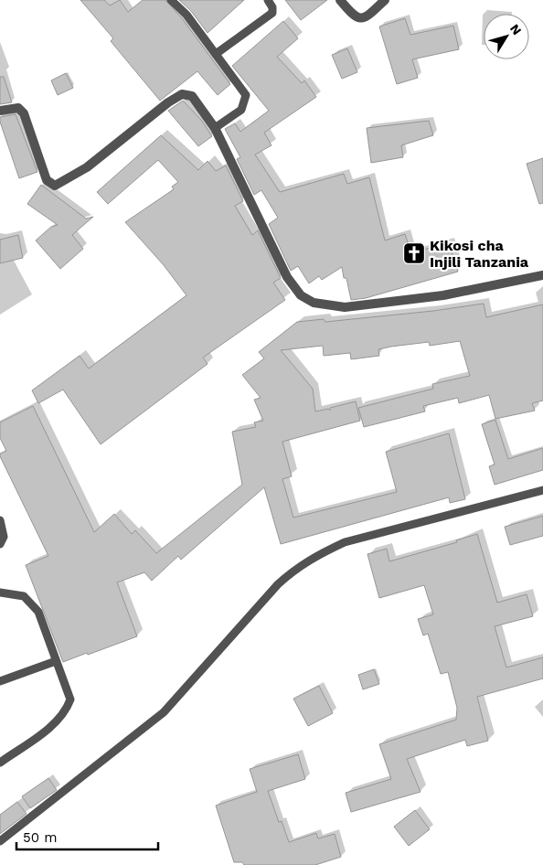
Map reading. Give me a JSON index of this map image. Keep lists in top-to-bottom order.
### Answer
{
  "places": {
    "church": ["Kikosi cha Injili Tanzania"]
  },
  "scale_bar": "50 m",
  "north": "top right"
}
